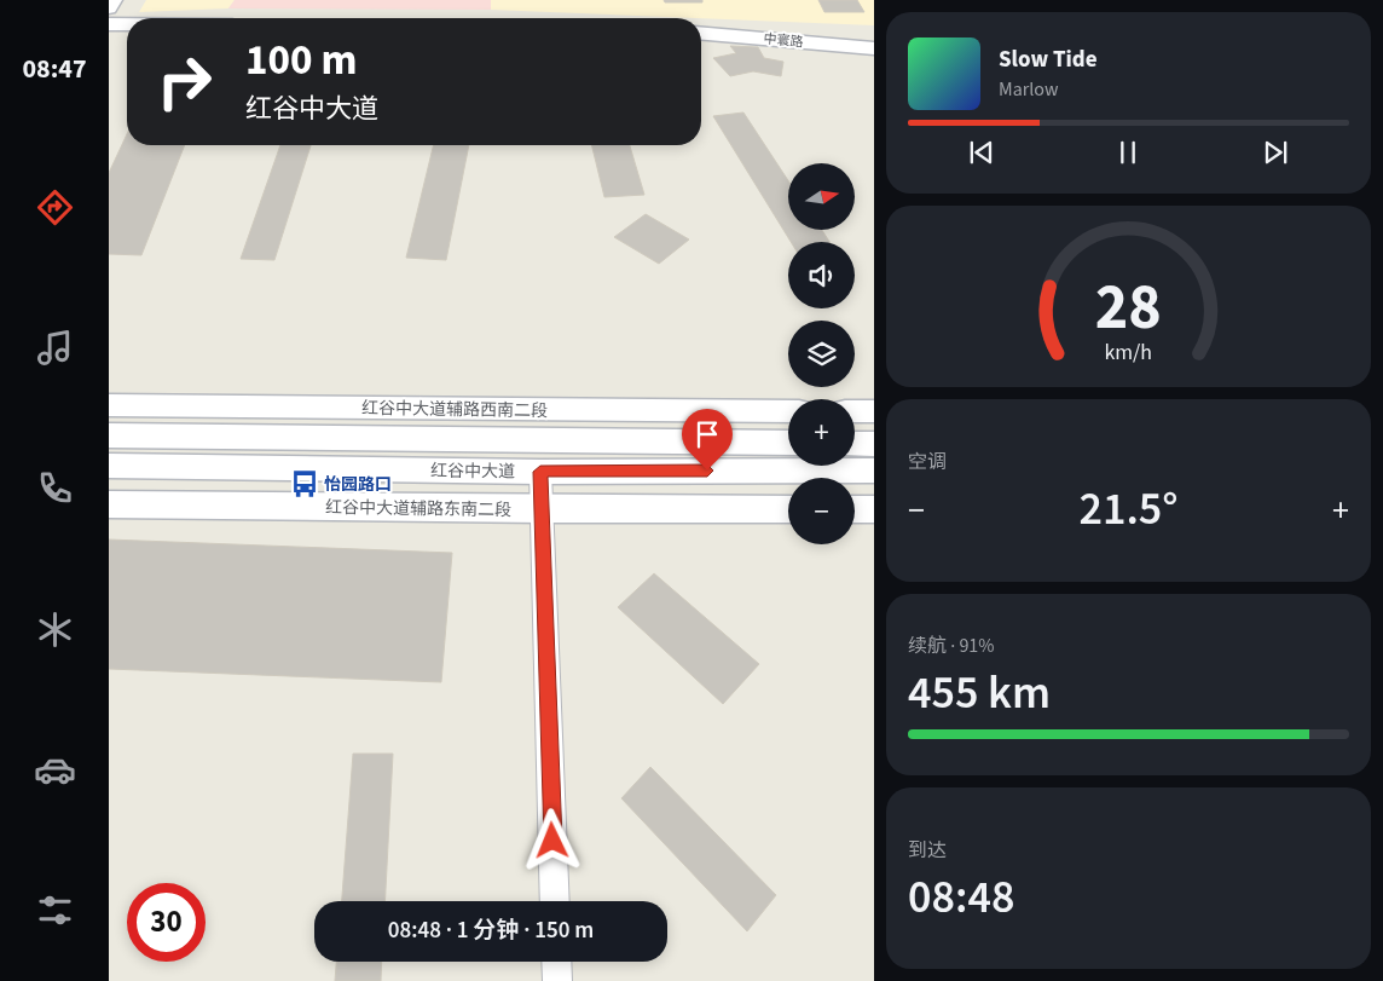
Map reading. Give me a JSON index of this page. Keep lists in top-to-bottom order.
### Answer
{
  "streets": {
    "street": [
      "中寰路",
      "红谷中大道辅路西南二段",
      "红谷中大道",
      "红谷中大道辅路东南二段"
    ]
  },
  "places": {
    "bus stop": ["怡园路口"]
  },
  "north": "right",
  "page": {
    "tabs": "08:47",
    "turn": ["100 m", "红谷中大道"],
    "song": ["Slow Tide", "Marlow"],
    "map_buttons": ["+", "−"],
    "tile": [
      "空调",
      ["续航 · 91%", "455 km"],
      ["到达", "08:48"]
    ],
    "heat": ["−", "21.5°", "+"],
    "limit": "30",
    "trip": "08:48 · 1 分钟 · 150 m",
    "gauge": ["28", "km/h"]
  }
}
